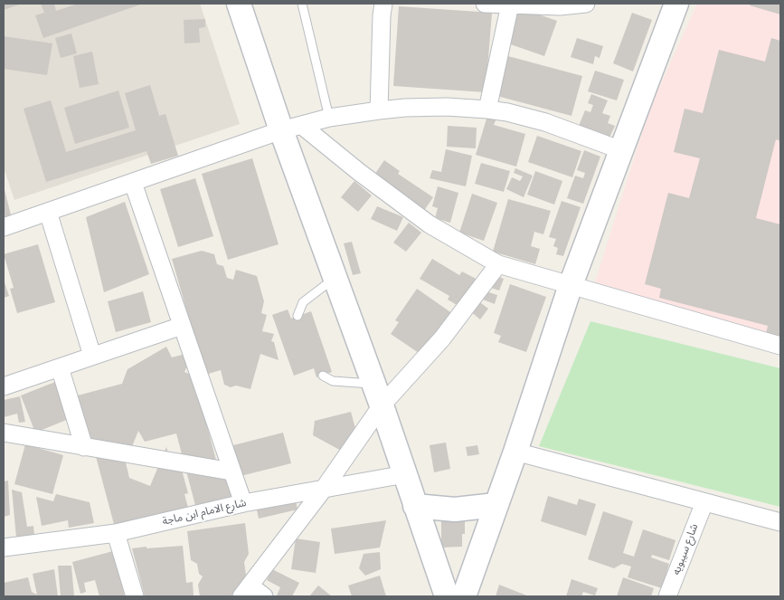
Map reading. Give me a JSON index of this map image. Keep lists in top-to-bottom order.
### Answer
{
  "streets": {
    "street": ["شارع الامام ابن ماجة", "شارع سيبويه"]
  }
}
